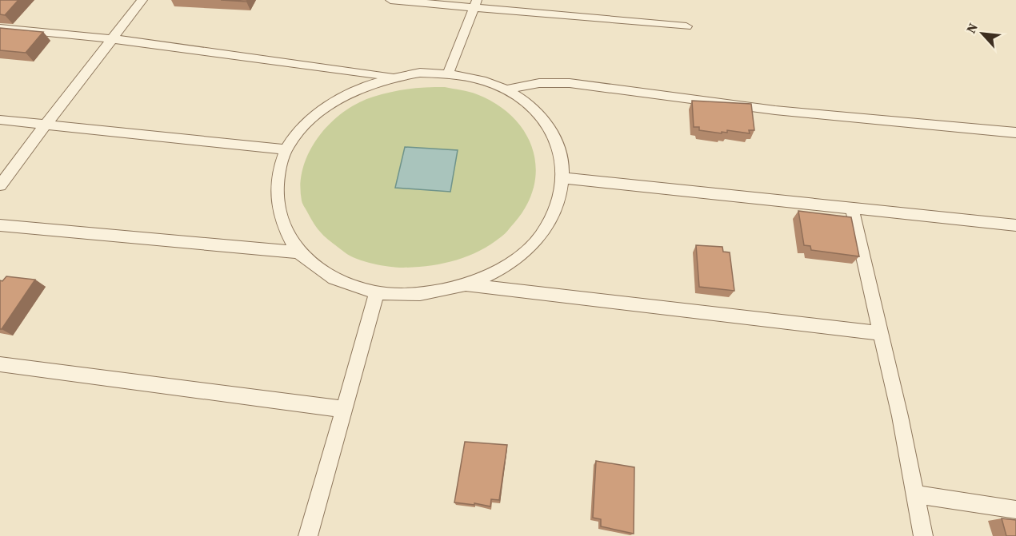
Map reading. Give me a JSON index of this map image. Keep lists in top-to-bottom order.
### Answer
{
  "north": "top left"
}
